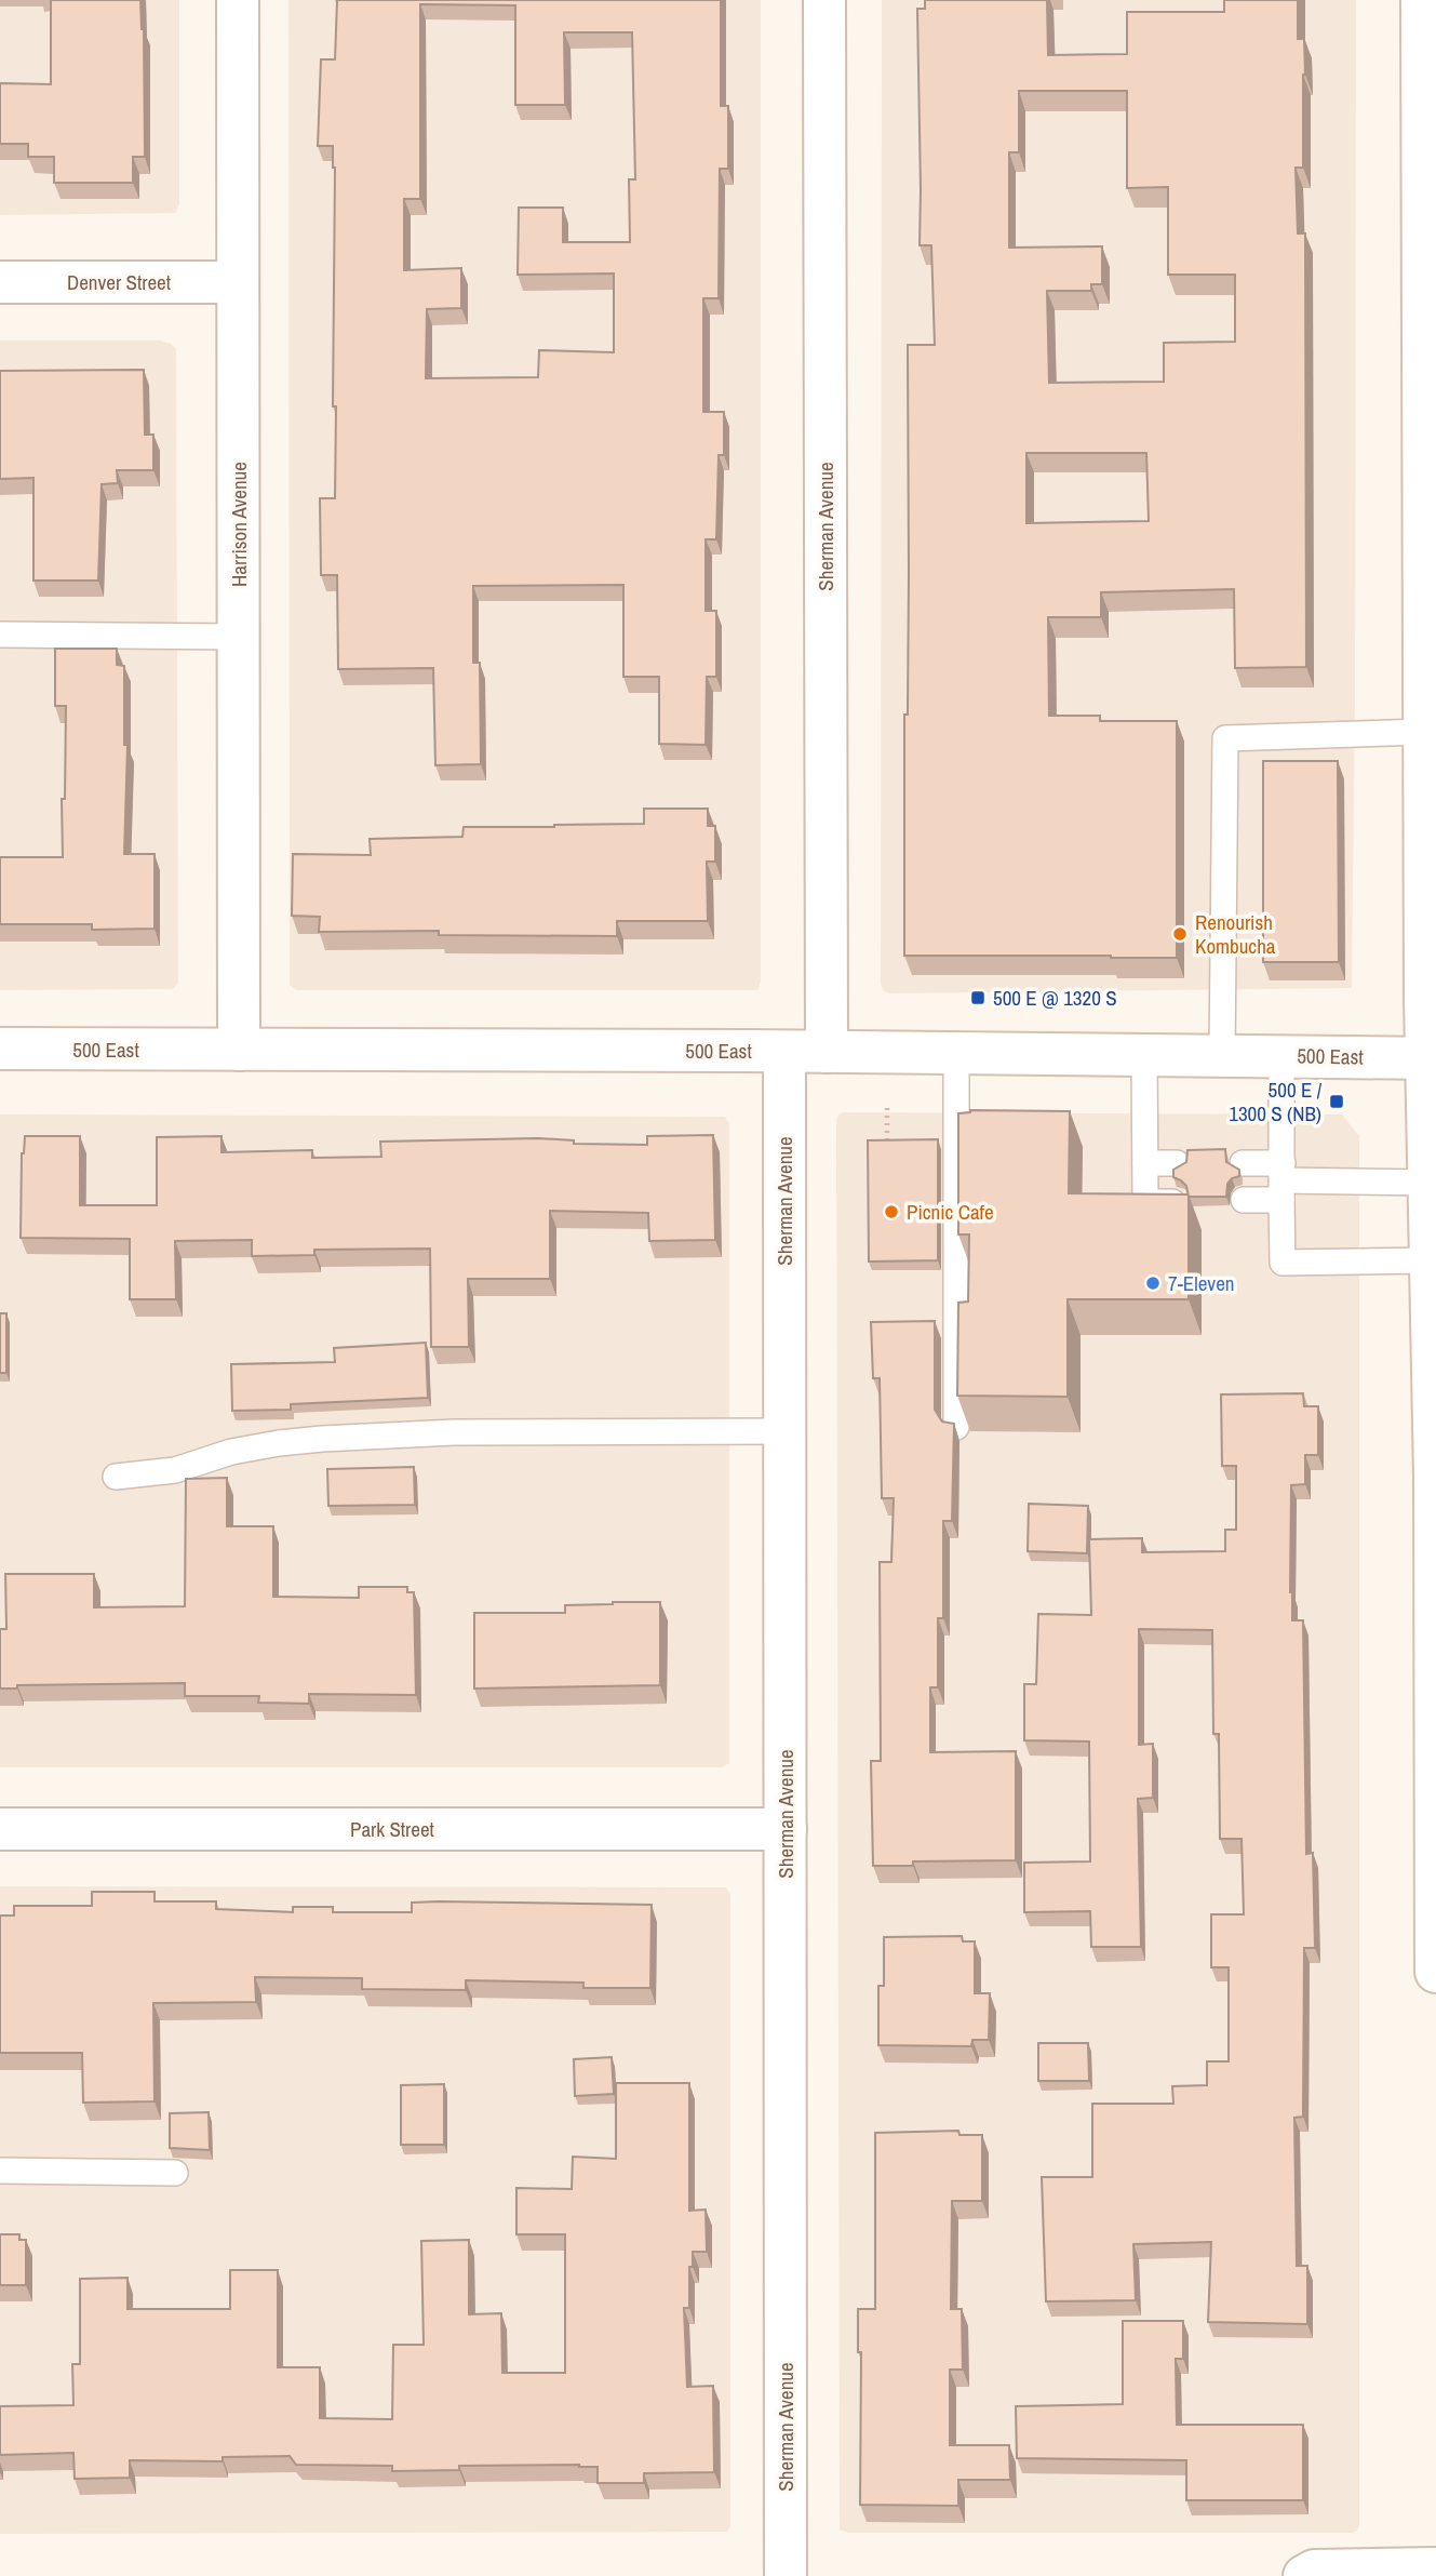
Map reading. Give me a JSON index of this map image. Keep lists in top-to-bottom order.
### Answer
{
  "streets": {
    "street": [
      "Denver Street",
      "Harrison Avenue",
      "Sherman Avenue",
      "500 East",
      "Park Street"
    ]
  },
  "crossings": [
    ["Denver Street", "Harrison Avenue"],
    ["Harrison Avenue", "500 East"],
    ["Sherman Avenue", "500 East"],
    ["Sherman Avenue", "Park Street"]
  ],
  "places": {
    "other": ["Renourish Kombucha", "Picnic Cafe", "7-Eleven"],
    "transit": ["500 E @ 1320 S", "500 E / 1300 S (NB)"]
  }
}
